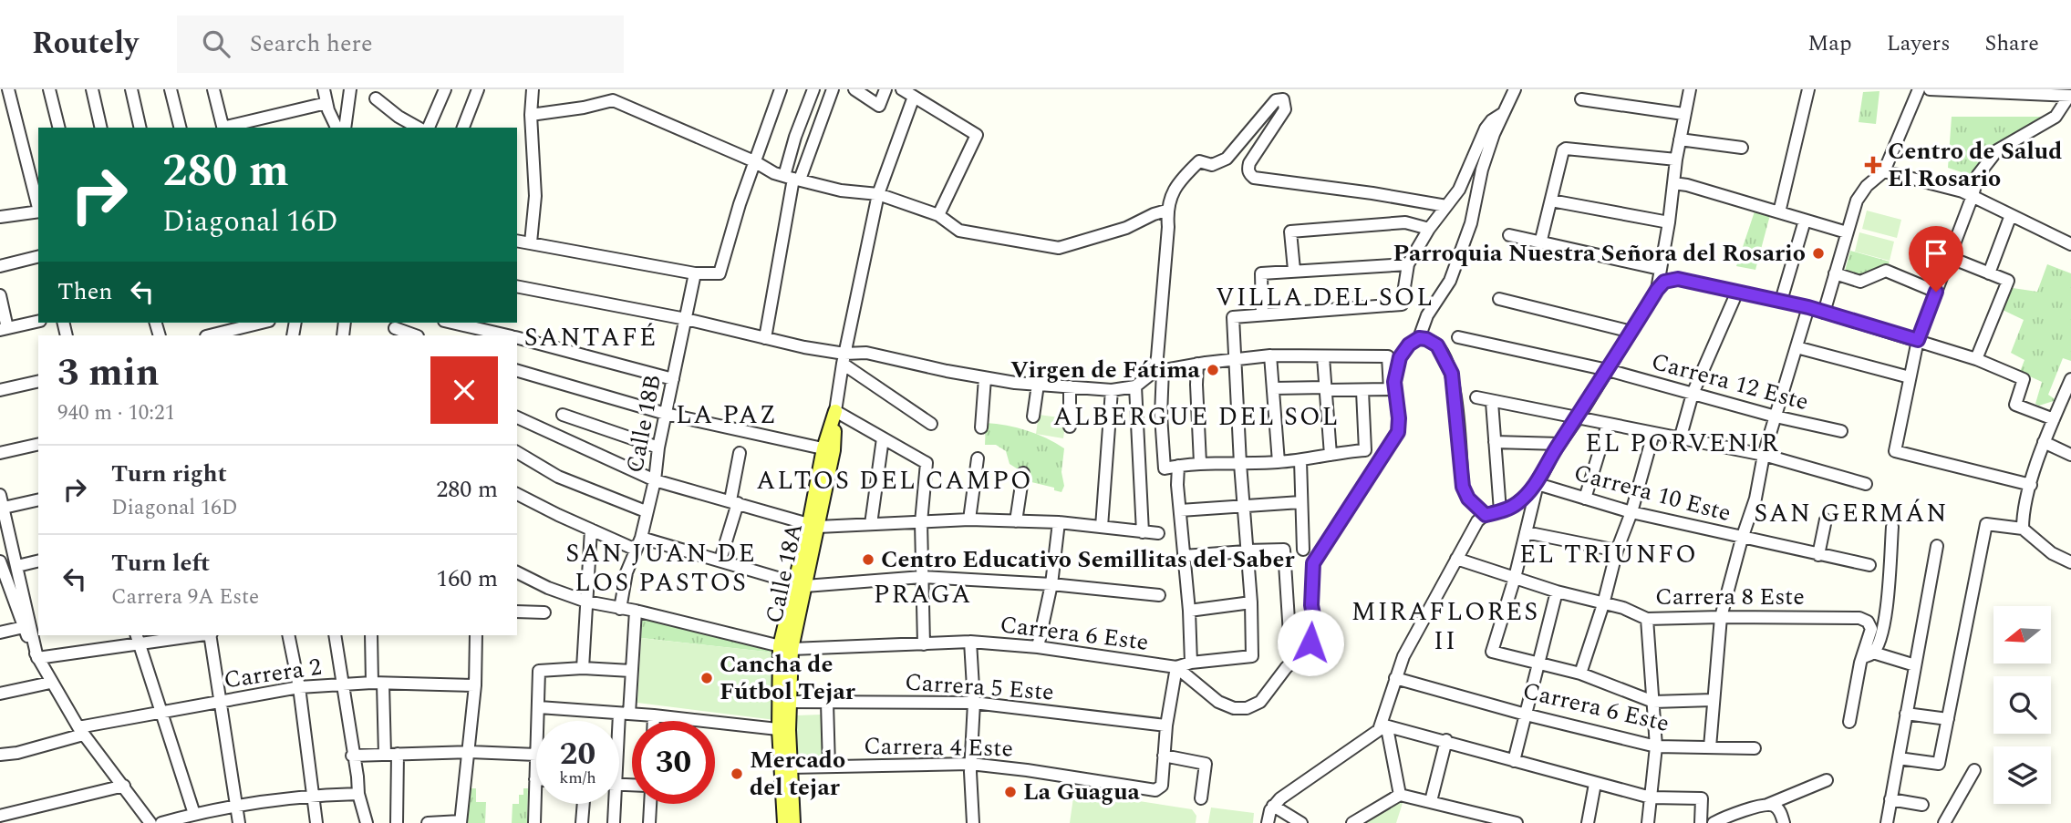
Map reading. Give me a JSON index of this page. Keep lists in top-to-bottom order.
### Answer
{
  "streets": {
    "main road": ["Calle 18A"],
    "street": [
      "Carrera 12 Este",
      "Calle 18B",
      "Carrera 10 Este",
      "Carrera 8 Este",
      "Carrera 6 Este",
      "Carrera 2",
      "Carrera 5 Este",
      "Carrera 4 Este"
    ]
  },
  "crossings": [
    ["Calle 18B", "Carrera 6 Este"],
    ["Calle 18A", "Carrera 6 Este"],
    ["Calle 18A", "Carrera 5 Este"],
    ["Calle 18A", "Carrera 4 Este"]
  ],
  "districts": [
    "VILLA DEL SOL",
    "SANTAFÉ",
    "LA PAZ",
    "ALBERGUE DEL SOL",
    "EL PORVENIR",
    "ALTOS DEL CAMPO",
    "SAN GERMÁN",
    "SAN JUAN DE LOS PASTOS",
    "EL TRIUNFO",
    "PRAGA",
    "MIRAFLORES II"
  ],
  "places": {
    "health": ["Centro de Salud El Rosario"],
    "other": [
      "Parroquia Nuestra Señora del Rosario",
      "Virgen de Fátima",
      "Centro Educativo Semillitas del Saber",
      "Cancha de Fútbol Tejar",
      "Mercado del tejar",
      "La Guagua"
    ]
  },
  "north": "left",
  "page": {
    "header": "Routely",
    "search": "Search here",
    "nav": ["Map", "Layers", "Share"],
    "turn": ["280 m", "Diagonal 16D"],
    "then": "Then",
    "heading": ["3 min", "940 m · 10:21"],
    "list": [
      {
        "name": "Turn right",
        "note": "Diagonal 16D",
        "value": "280 m"
      },
      {
        "name": "Turn left",
        "note": "Carrera 9A Este",
        "value": "160 m"
      }
    ],
    "speed": "20 km/h",
    "limit": "30"
  }
}
